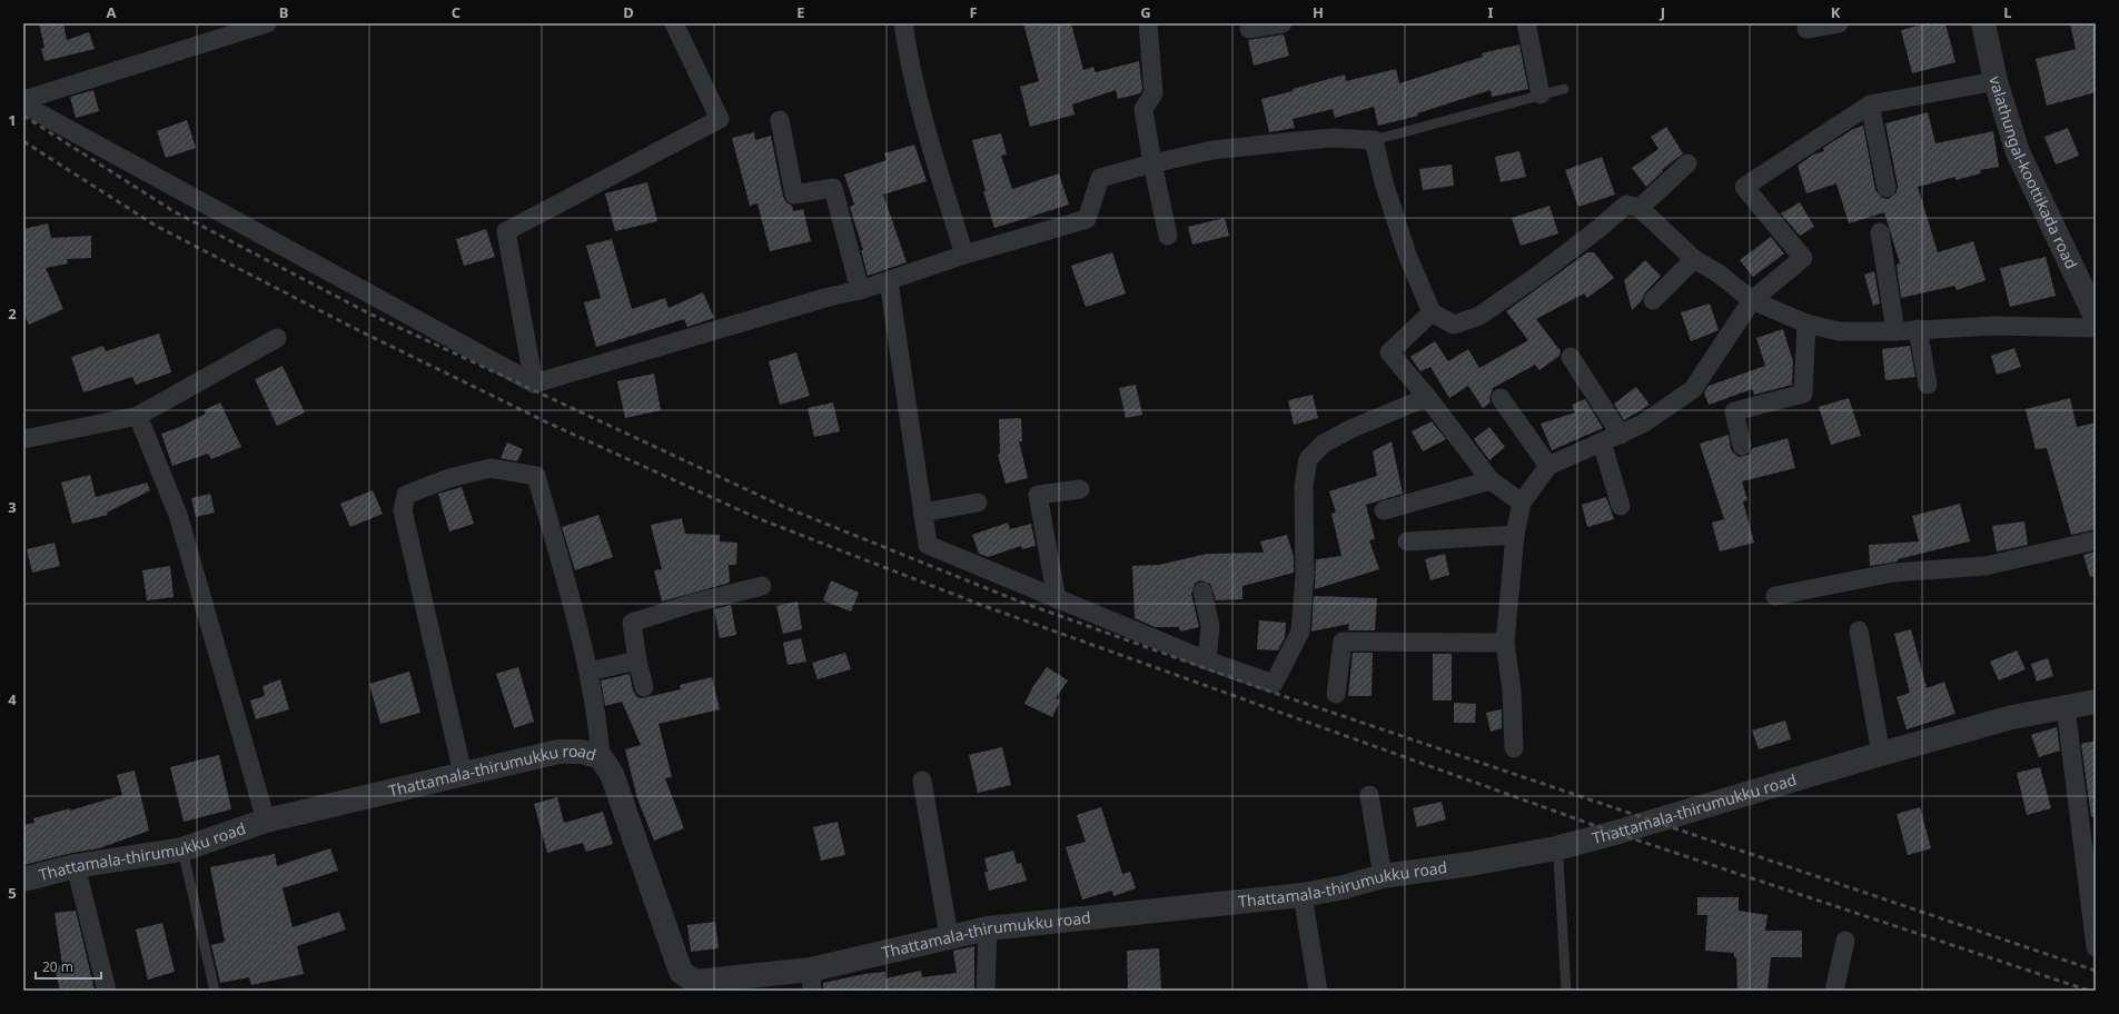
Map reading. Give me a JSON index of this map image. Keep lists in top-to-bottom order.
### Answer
{
  "streets": {
    "street": ["valathungal-koottikada road", "Thattamala-thirumukku road"]
  },
  "scale_bar": "20 m",
  "grid": {
    "columns": [
      "A",
      "B",
      "C",
      "D",
      "E",
      "F",
      "G",
      "H",
      "I",
      "J",
      "K",
      "L"
    ],
    "rows": [
      "1",
      "2",
      "3",
      "4",
      "5"
    ]
  }
}
